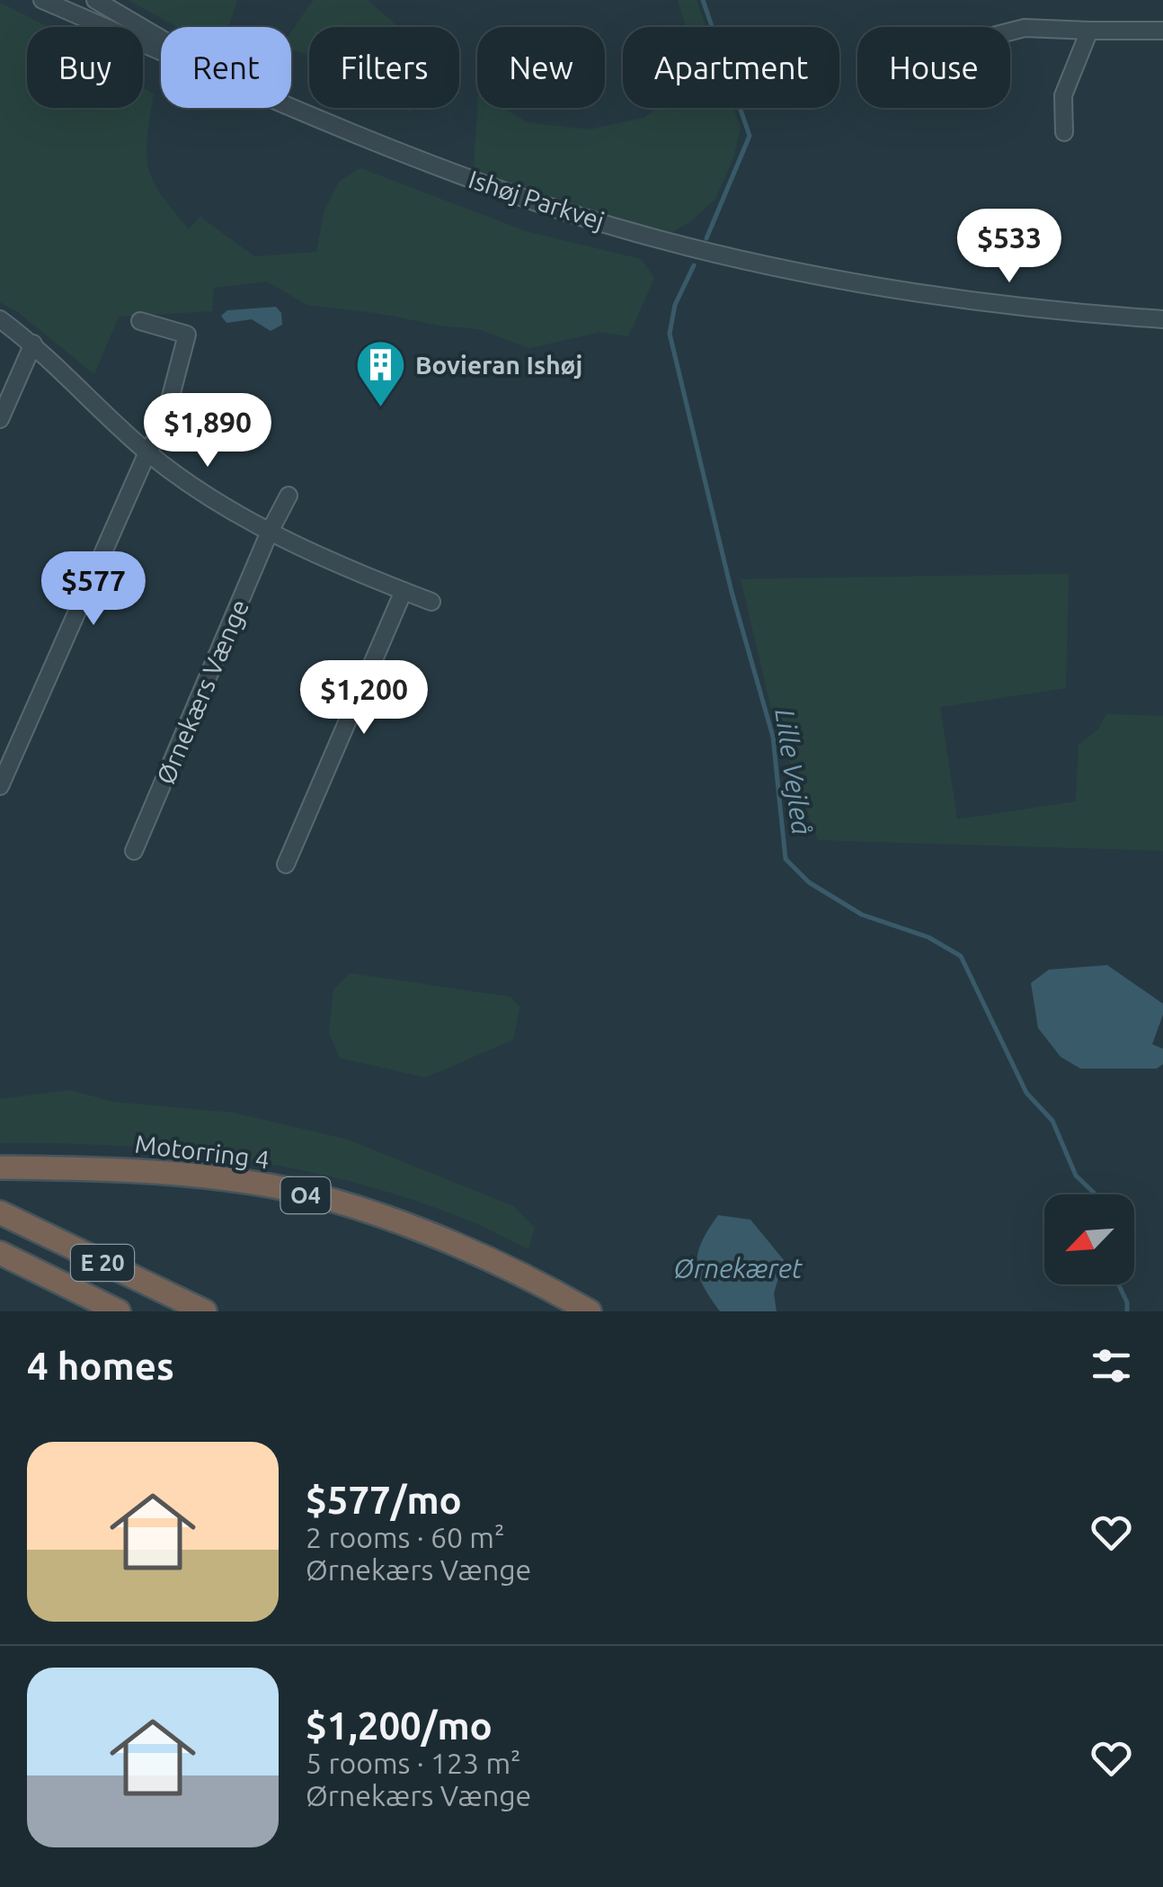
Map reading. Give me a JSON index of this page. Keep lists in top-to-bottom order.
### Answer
{
  "streets": {
    "highway": ["Motorring 4", "O4", "E 20"],
    "street": ["Ishøj Parkvej", "Ørnekærs Vænge"]
  },
  "water": ["Lille Vejleå", "Ørnekæret"],
  "places": {
    "building": ["Bovieran Ishøj"]
  },
  "north": "bottom left",
  "page": {
    "chip": [
      "Buy",
      "Rent",
      "Filters",
      "New",
      "Apartment",
      "House"
    ],
    "price": [
      "$533",
      "$1,890",
      "$577",
      "$1,200"
    ],
    "heading": "4 homes",
    "list": [
      {
        "name": "$577/mo",
        "note": "2 rooms · 60 m² · Ørnekærs Vænge"
      },
      {
        "name": "$1,200/mo",
        "note": "5 rooms · 123 m² · Ørnekærs Vænge"
      }
    ]
  }
}
